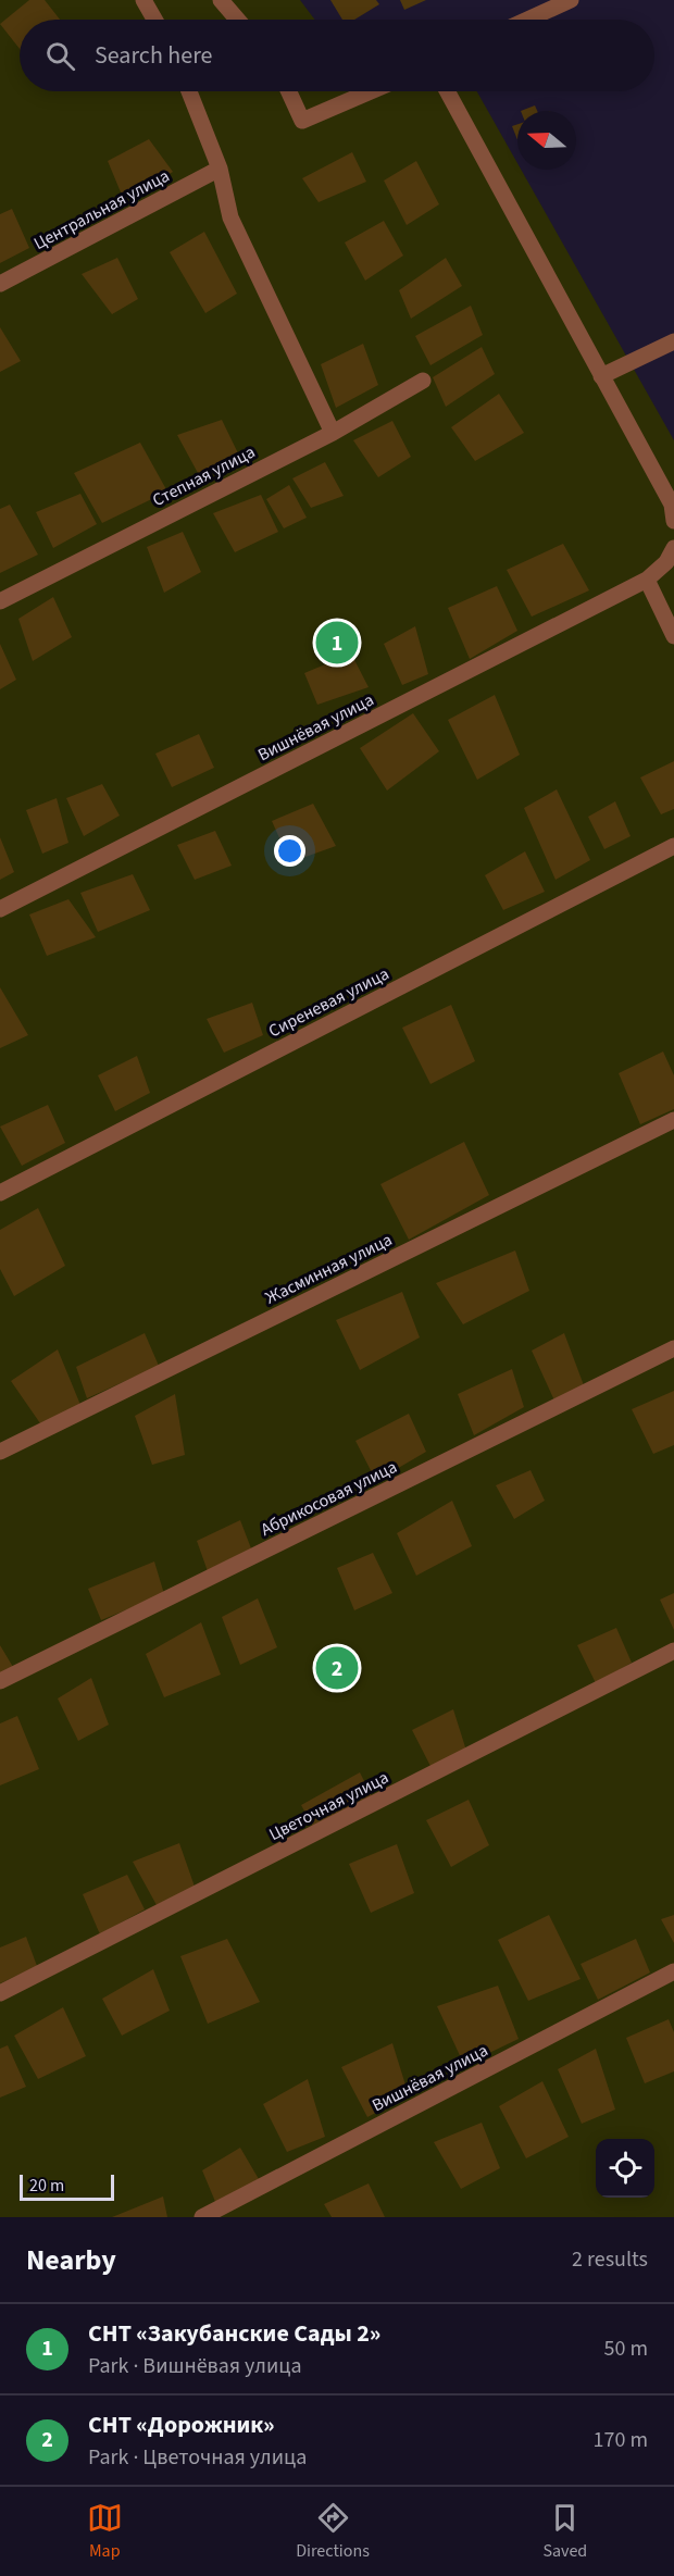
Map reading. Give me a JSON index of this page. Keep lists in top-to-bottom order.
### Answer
{
  "streets": {
    "street": [
      "Центральная улица",
      "Степная улица",
      "Вишнёвая улица",
      "Сиреневая улица",
      "Жасминная улица",
      "Абрикосовая улица",
      "Цветочная улица"
    ]
  },
  "scale_bar": "20 m",
  "north": "left",
  "page": {
    "search": "Search here",
    "pins": ["1", "2"],
    "scale": "20 m",
    "heading": ["Nearby", "2 results"],
    "list": [
      {
        "mark": "1",
        "name": "СНТ «Закубанские Сады 2»",
        "note": "Park · Вишнёвая улица",
        "value": "50 m"
      },
      {
        "mark": "2",
        "name": "СНТ «Дорожник»",
        "note": "Park · Цветочная улица",
        "value": "170 m"
      }
    ],
    "nav": ["Map", "Directions", "Saved"]
  }
}
